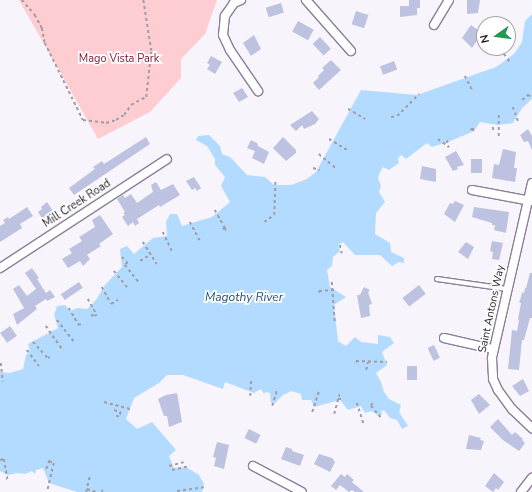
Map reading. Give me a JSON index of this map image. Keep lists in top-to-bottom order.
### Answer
{
  "streets": {
    "street": ["Mill Creek Road", "Saint Antons Way"]
  },
  "water": ["Magothy River"],
  "parks": ["Mago Vista Park"],
  "north": "left"
}
